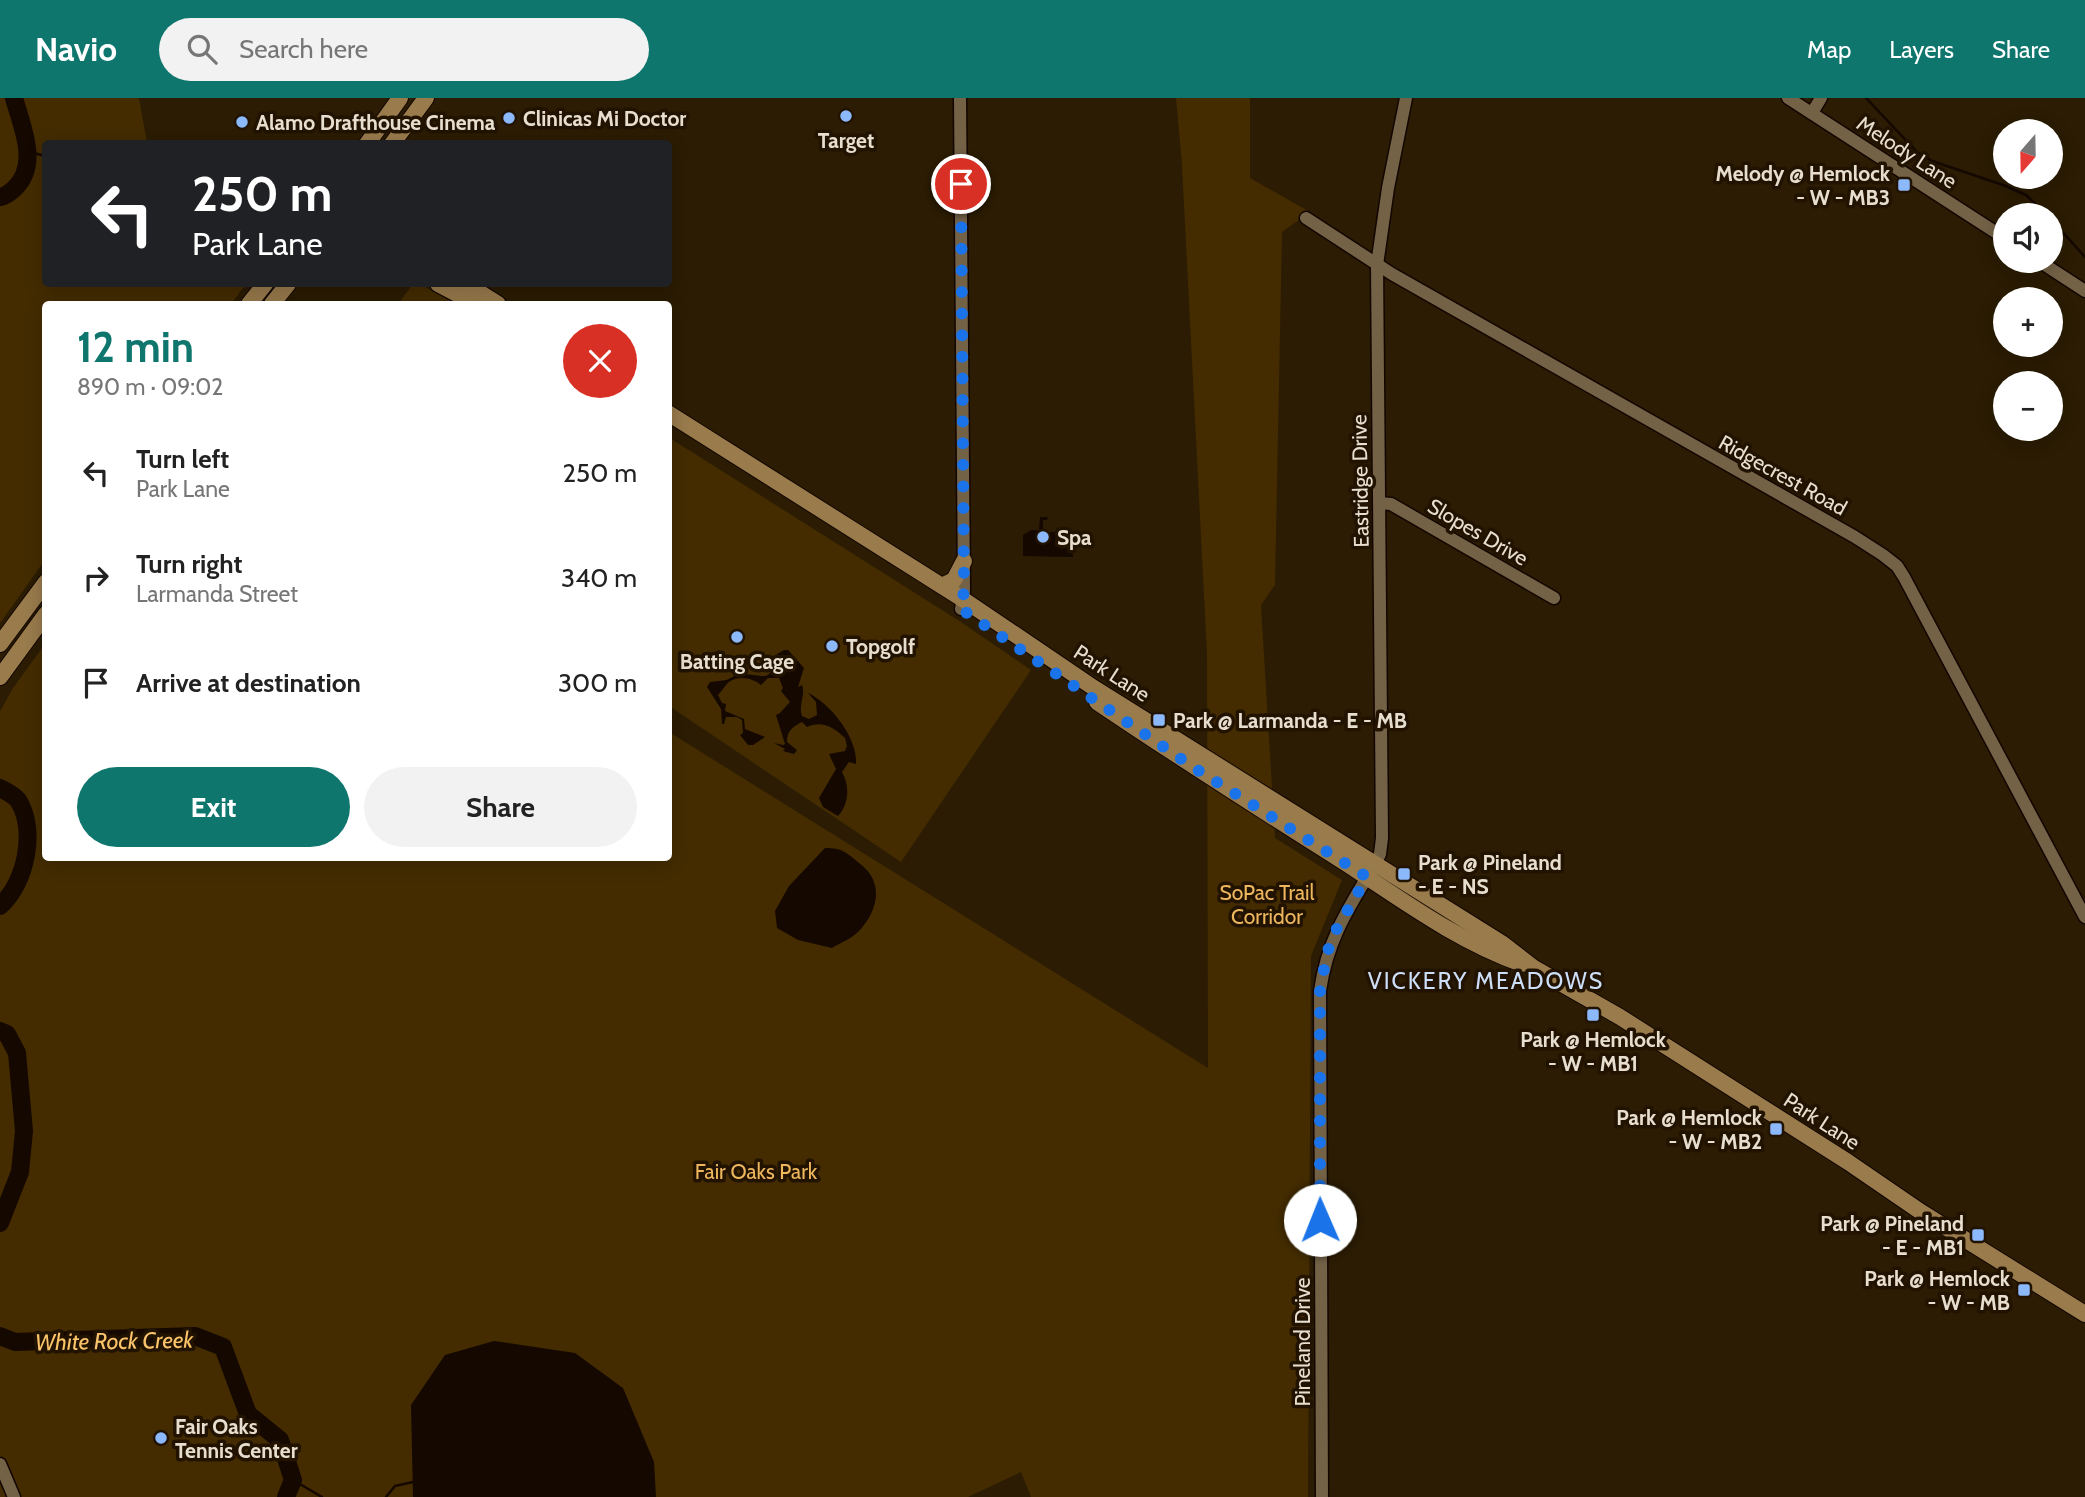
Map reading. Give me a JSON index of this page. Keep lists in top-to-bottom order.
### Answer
{
  "streets": {
    "main road": ["Park Lane"],
    "street": [
      "Melody Lane",
      "Ridgecrest Road",
      "Eastridge Drive",
      "Slopes Drive",
      "Pineland Drive"
    ]
  },
  "crossings": [
    ["Ridgecrest Road", "Eastridge Drive"],
    ["Eastridge Drive", "Slopes Drive"],
    ["Eastridge Drive", "Park Lane"],
    ["Eastridge Drive", "Pineland Drive"],
    ["Park Lane", "Pineland Drive"]
  ],
  "districts": ["VICKERY MEADOWS"],
  "water": ["White Rock Creek"],
  "parks": ["SoPac Trail Corridor", "Fair Oaks Park"],
  "places": {
    "other": [
      "Target",
      "Clinicas Mi Doctor",
      "Alamo Drafthouse Cinema",
      "Spa",
      "Batting Cage",
      "Topgolf",
      "Fair Oaks Tennis Center"
    ],
    "transit": [
      "Melody @ Hemlock - W - MB3",
      "Park @ Larmanda - E - MB",
      "Park @ Pineland - E - NS",
      "Park @ Hemlock - W - MB1",
      "Park @ Hemlock - W - MB2",
      "Park @ Pineland - E - MB1",
      "Park @ Hemlock - W - MB"
    ]
  },
  "north": "bottom",
  "page": {
    "header": "Navio",
    "search": "Search here",
    "nav": ["Map", "Layers", "Share"],
    "map_buttons": ["+", "−"],
    "turn": ["250 m", "Park Lane"],
    "heading": ["12 min", "890 m · 09:02"],
    "list": [
      {
        "name": "Turn left",
        "note": "Park Lane",
        "value": "250 m"
      },
      {
        "name": "Turn right",
        "note": "Larmanda Street",
        "value": "340 m"
      },
      {
        "name": "Arrive at destination",
        "value": "300 m"
      }
    ],
    "buttons": ["Exit", "Share"]
  }
}
